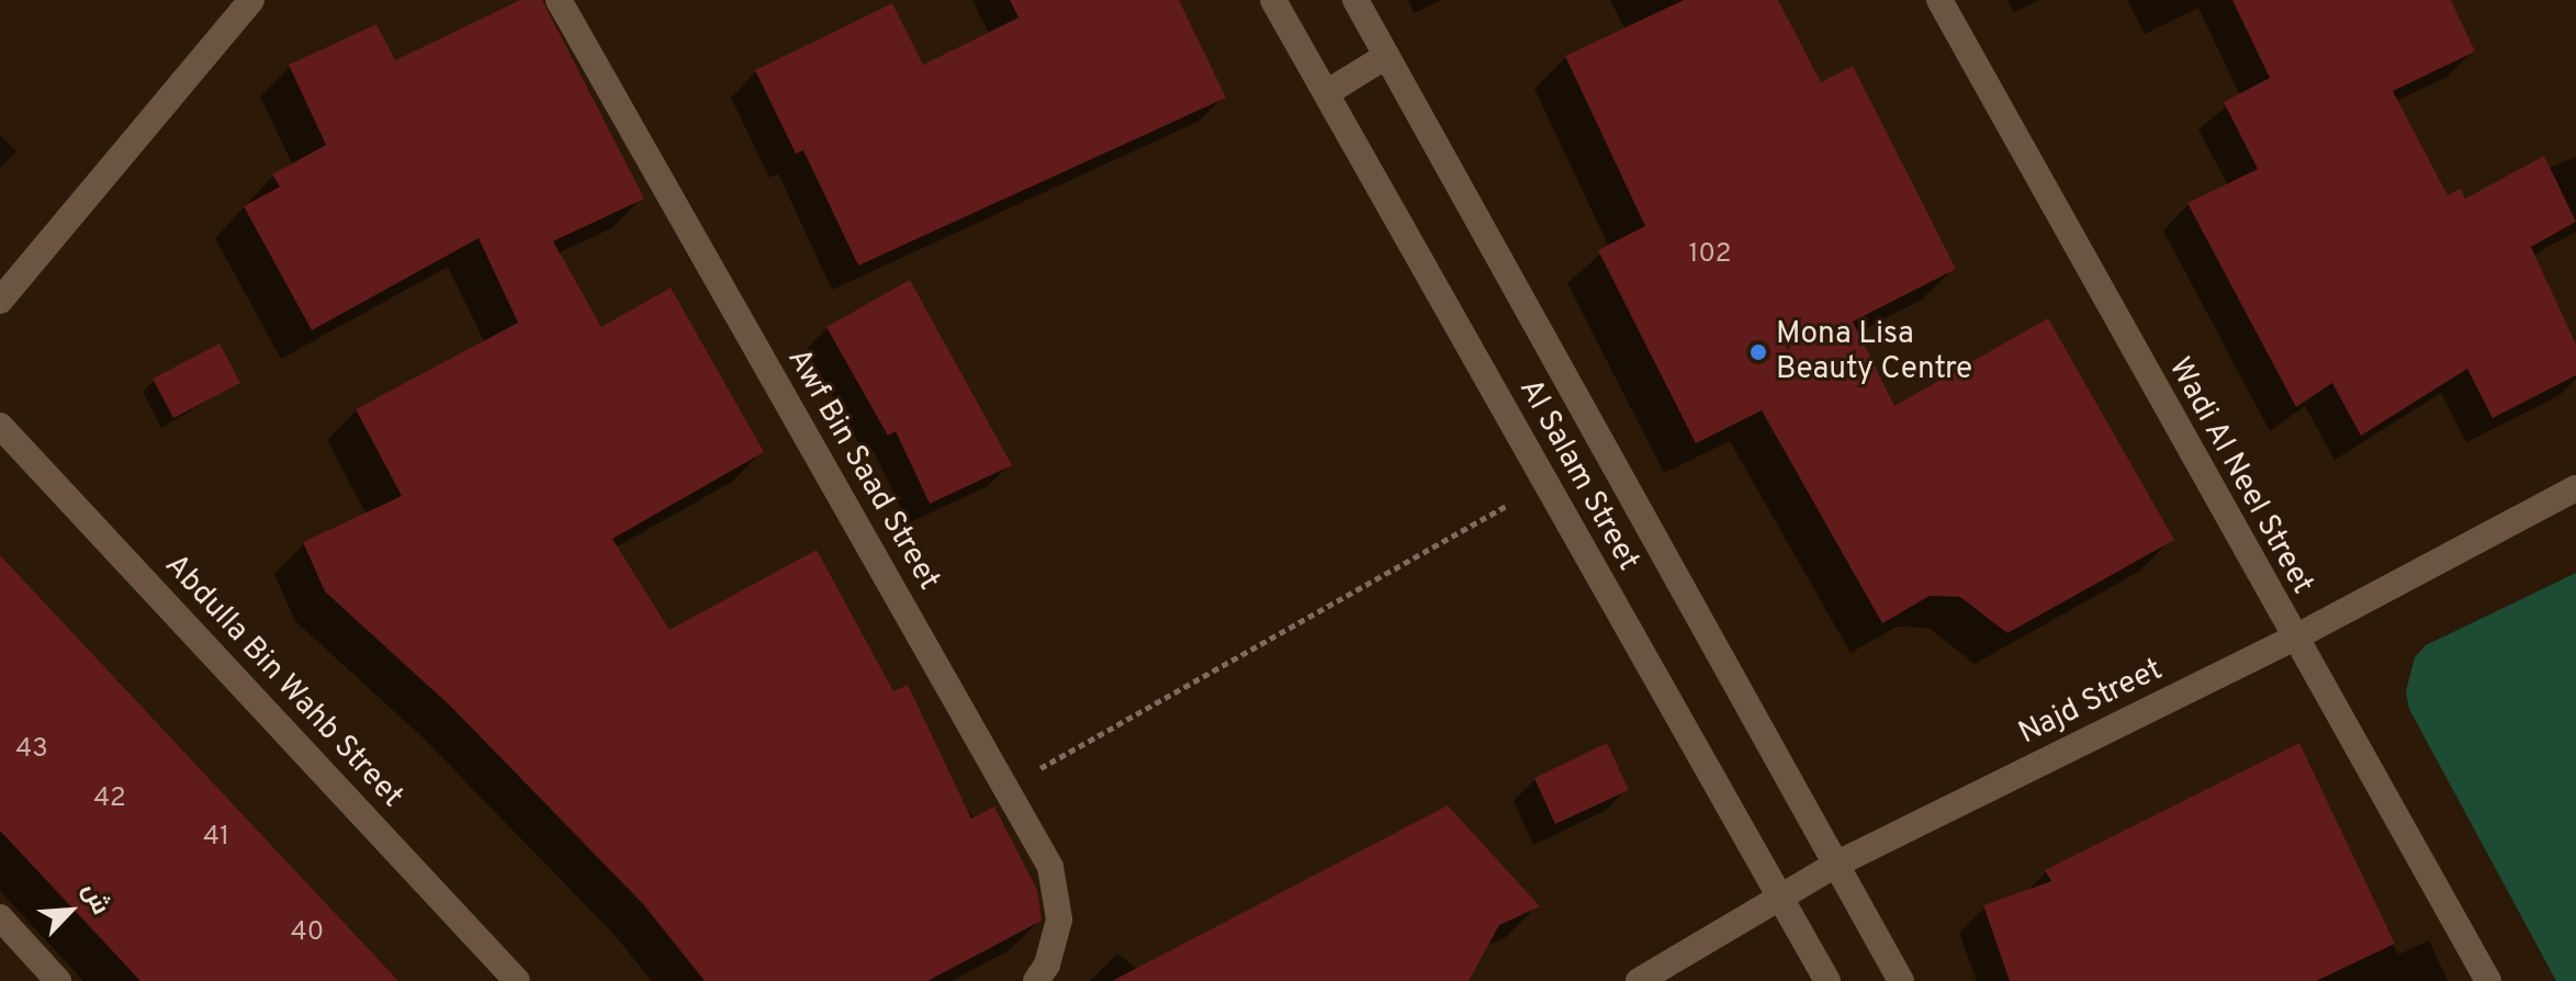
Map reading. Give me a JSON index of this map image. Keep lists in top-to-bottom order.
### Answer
{
  "streets": {
    "street": [
      "Awf Bin Saad Street",
      "Al Salam Street",
      "Wadi Al Neel Street",
      "Abdulla Bin Wahb Street",
      "Najd Street"
    ]
  },
  "crossings": [
    ["Al Salam Street", "Najd Street"],
    ["Wadi Al Neel Street", "Najd Street"]
  ],
  "places": ["Mona Lisa Beauty Centre"],
  "house_numbers": [
    "102",
    "43",
    "42",
    "41",
    "40"
  ],
  "north": "top right"
}
